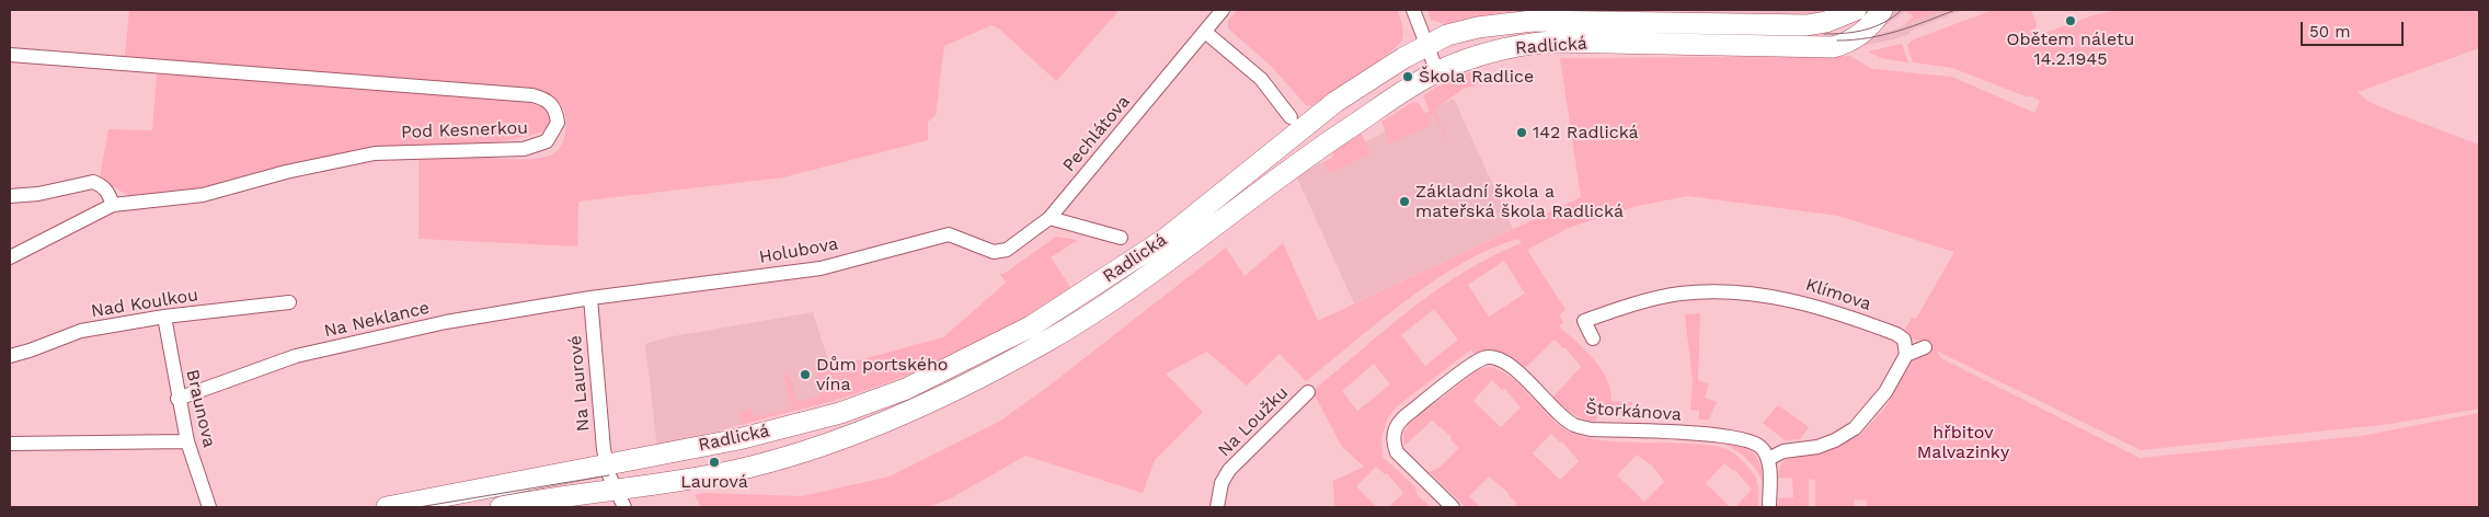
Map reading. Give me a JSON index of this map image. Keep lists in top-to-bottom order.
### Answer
{
  "streets": {
    "main road": ["Radlická"],
    "street": [
      "Pod Kesnerkou",
      "Pechlátova",
      "Holubova",
      "Klímova",
      "Nad Koulkou",
      "Na Neklance",
      "Na Laurové",
      "Braunova",
      "Štorkánova",
      "Na Loužku"
    ]
  },
  "crossings": [
    ["Radlická", "Na Laurové"],
    ["Pechlátova", "Holubova"],
    ["Holubova", "Na Neklance"],
    ["Holubova", "Na Laurové"],
    ["Nad Koulkou", "Braunova"],
    ["Na Neklance", "Na Laurové"],
    ["Na Neklance", "Braunova"]
  ],
  "parks": ["hřbitov Malvazinky"],
  "places": [
    "Obětem náletu 14.2.1945",
    "Škola Radlice",
    "142 Radlická",
    "Základní škola a mateřská škola Radlická",
    "Dům portského vína",
    "Laurová"
  ],
  "scale_bar": "50 m"
}
